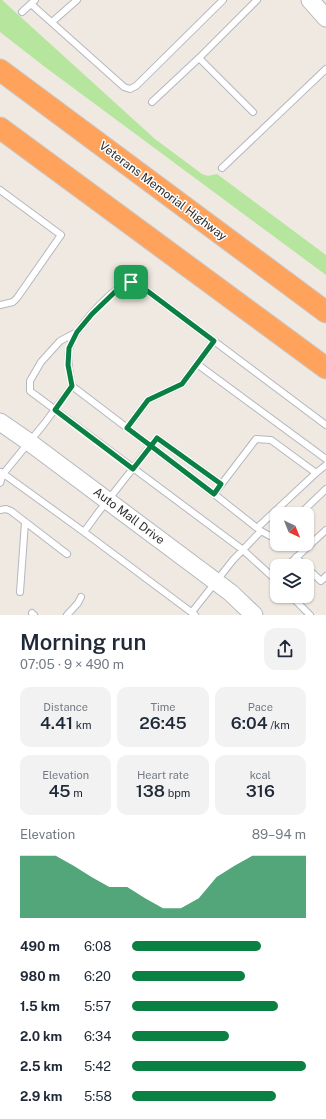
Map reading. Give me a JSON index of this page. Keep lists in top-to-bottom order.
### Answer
{
  "streets": {
    "highway": ["Veterans Memorial Highway"],
    "street": ["Auto Mall Drive"]
  },
  "north": "bottom right",
  "page": {
    "heading": ["Morning run", "07:05 · 9 × 490 m"],
    "stats": [
      ["Distance", "4.41 km"],
      ["Time", "26:45"],
      ["Pace", "6:04 /km"],
      ["Elevation", "45 m"],
      ["Heart rate", "138 bpm"],
      ["kcal", "316"]
    ],
    "chart": ["Elevation", "89–94 m"],
    "list": [
      {
        "name": "490 m",
        "note": "6:08"
      },
      {
        "name": "980 m",
        "note": "6:20"
      },
      {
        "name": "1.5 km",
        "note": "5:57"
      },
      {
        "name": "2.0 km",
        "note": "6:34"
      },
      {
        "name": "2.5 km",
        "note": "5:42"
      },
      {
        "name": "2.9 km",
        "note": "5:58"
      }
    ]
  }
}
